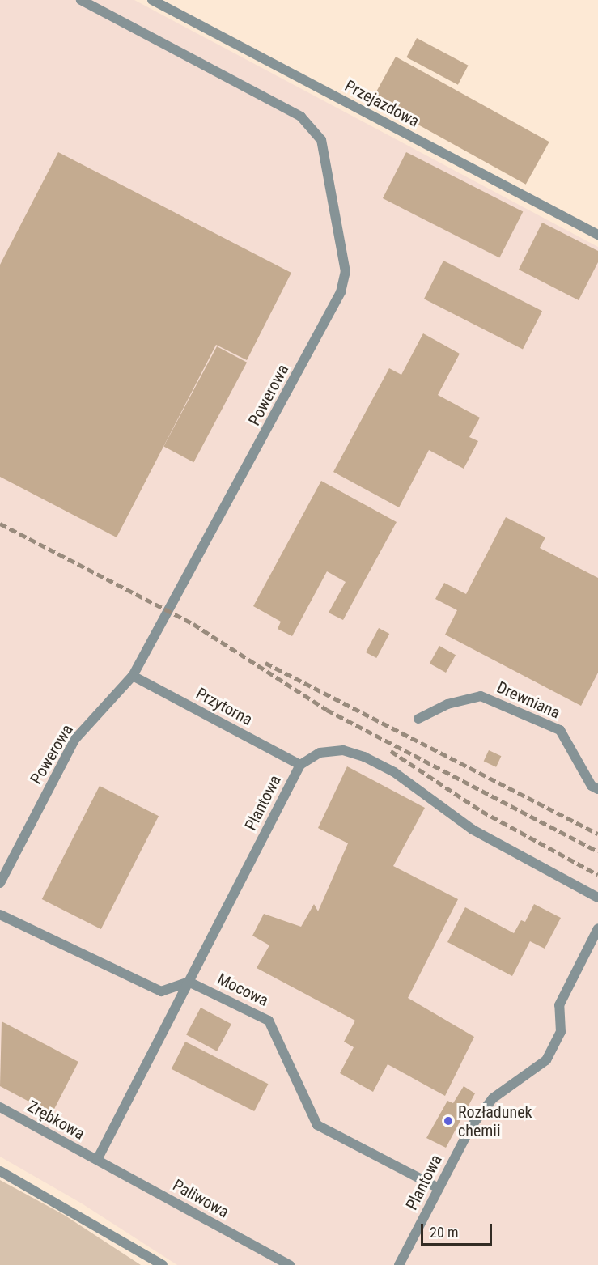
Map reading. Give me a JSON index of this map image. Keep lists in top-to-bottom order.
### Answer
{
  "streets": {
    "street": [
      "Przejazdowa",
      "Powerowa",
      "Drewniana",
      "Przytorna",
      "Plantowa",
      "Mocowa",
      "Zrębkowa",
      "Paliwowa"
    ]
  },
  "crossings": [
    ["Powerowa", "Przytorna"],
    ["Przytorna", "Plantowa"],
    ["Plantowa", "Mocowa"],
    ["Plantowa", "Zrębkowa"],
    ["Plantowa", "Paliwowa"],
    ["Zrębkowa", "Paliwowa"]
  ],
  "places": ["Rozładunek chemii"],
  "scale_bar": "20 m"
}
